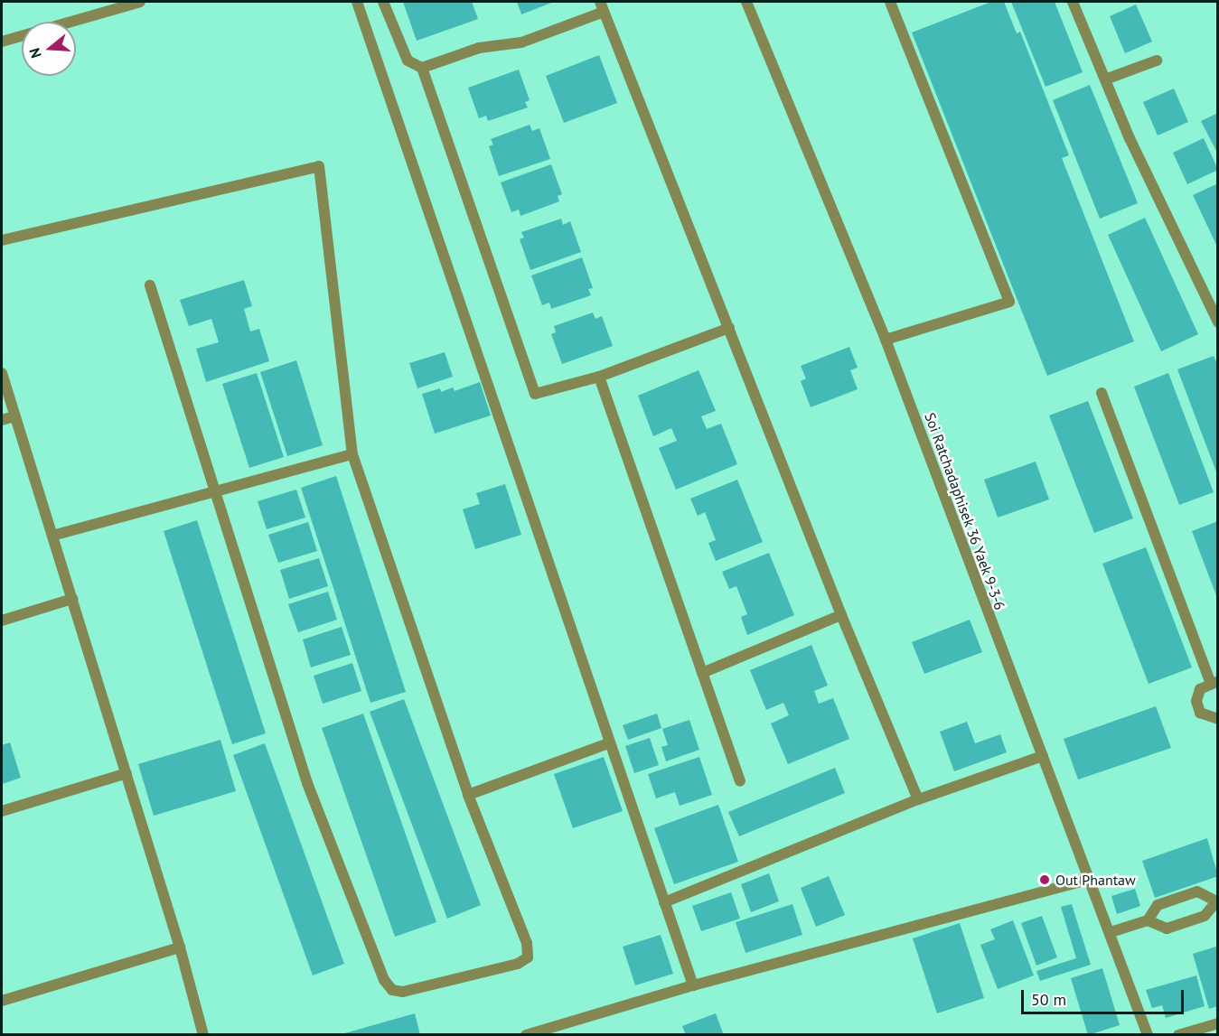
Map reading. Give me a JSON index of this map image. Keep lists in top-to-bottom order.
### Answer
{
  "streets": {
    "street": ["Soi Ratchadaphisek 36 Yaek 9-3-6"]
  },
  "places": ["Out Phantaw"],
  "scale_bar": "50 m",
  "north": "left"
}
